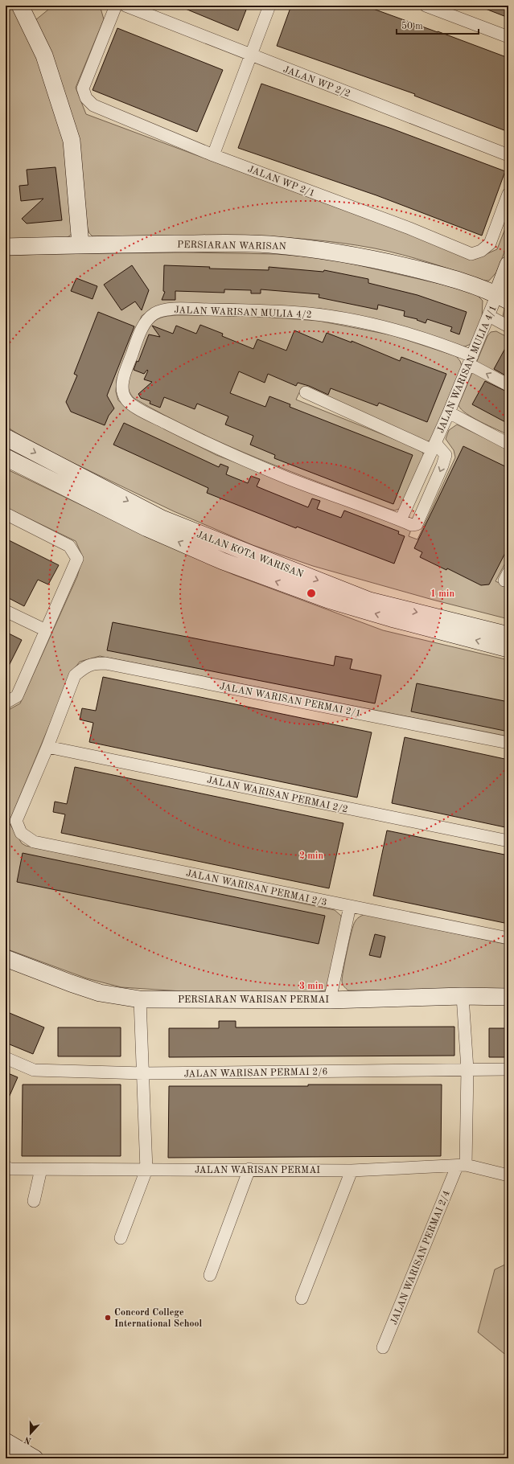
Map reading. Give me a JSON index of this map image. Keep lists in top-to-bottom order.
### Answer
{
  "streets": {
    "street": [
      "JALAN WP 2/2",
      "JALAN WP 2/1",
      "PERSIARAN WARISAN",
      "JALAN WARISAN MULIA 4/2",
      "JALAN WARISAN MULIA 4/1",
      "JALAN KOTA WARISAN",
      "JALAN WARISAN PERMAI 2/1",
      "JALAN WARISAN PERMAI 2/2",
      "JALAN WARISAN PERMAI 2/3",
      "PERSIARAN WARISAN PERMAI",
      "JALAN WARISAN PERMAI 2/6",
      "JALAN WARISAN PERMAI",
      "JALAN WARISAN PERMAI 2/4"
    ]
  },
  "crossings": [
    ["PERSIARAN WARISAN", "JALAN WARISAN MULIA 4/1"],
    ["JALAN WARISAN MULIA 4/2", "JALAN WARISAN MULIA 4/1"],
    ["JALAN WARISAN PERMAI 2/1", "JALAN WARISAN PERMAI 2/2"],
    ["JALAN WARISAN PERMAI 2/1", "JALAN WARISAN PERMAI 2/3"],
    ["JALAN WARISAN PERMAI 2/2", "JALAN WARISAN PERMAI 2/3"],
    ["JALAN WARISAN PERMAI", "JALAN WARISAN PERMAI 2/4"]
  ],
  "places": ["Concord College International School"],
  "scale_bar": "50 m",
  "north": "bottom",
  "rings": ["1 min", "2 min", "3 min"]
}
